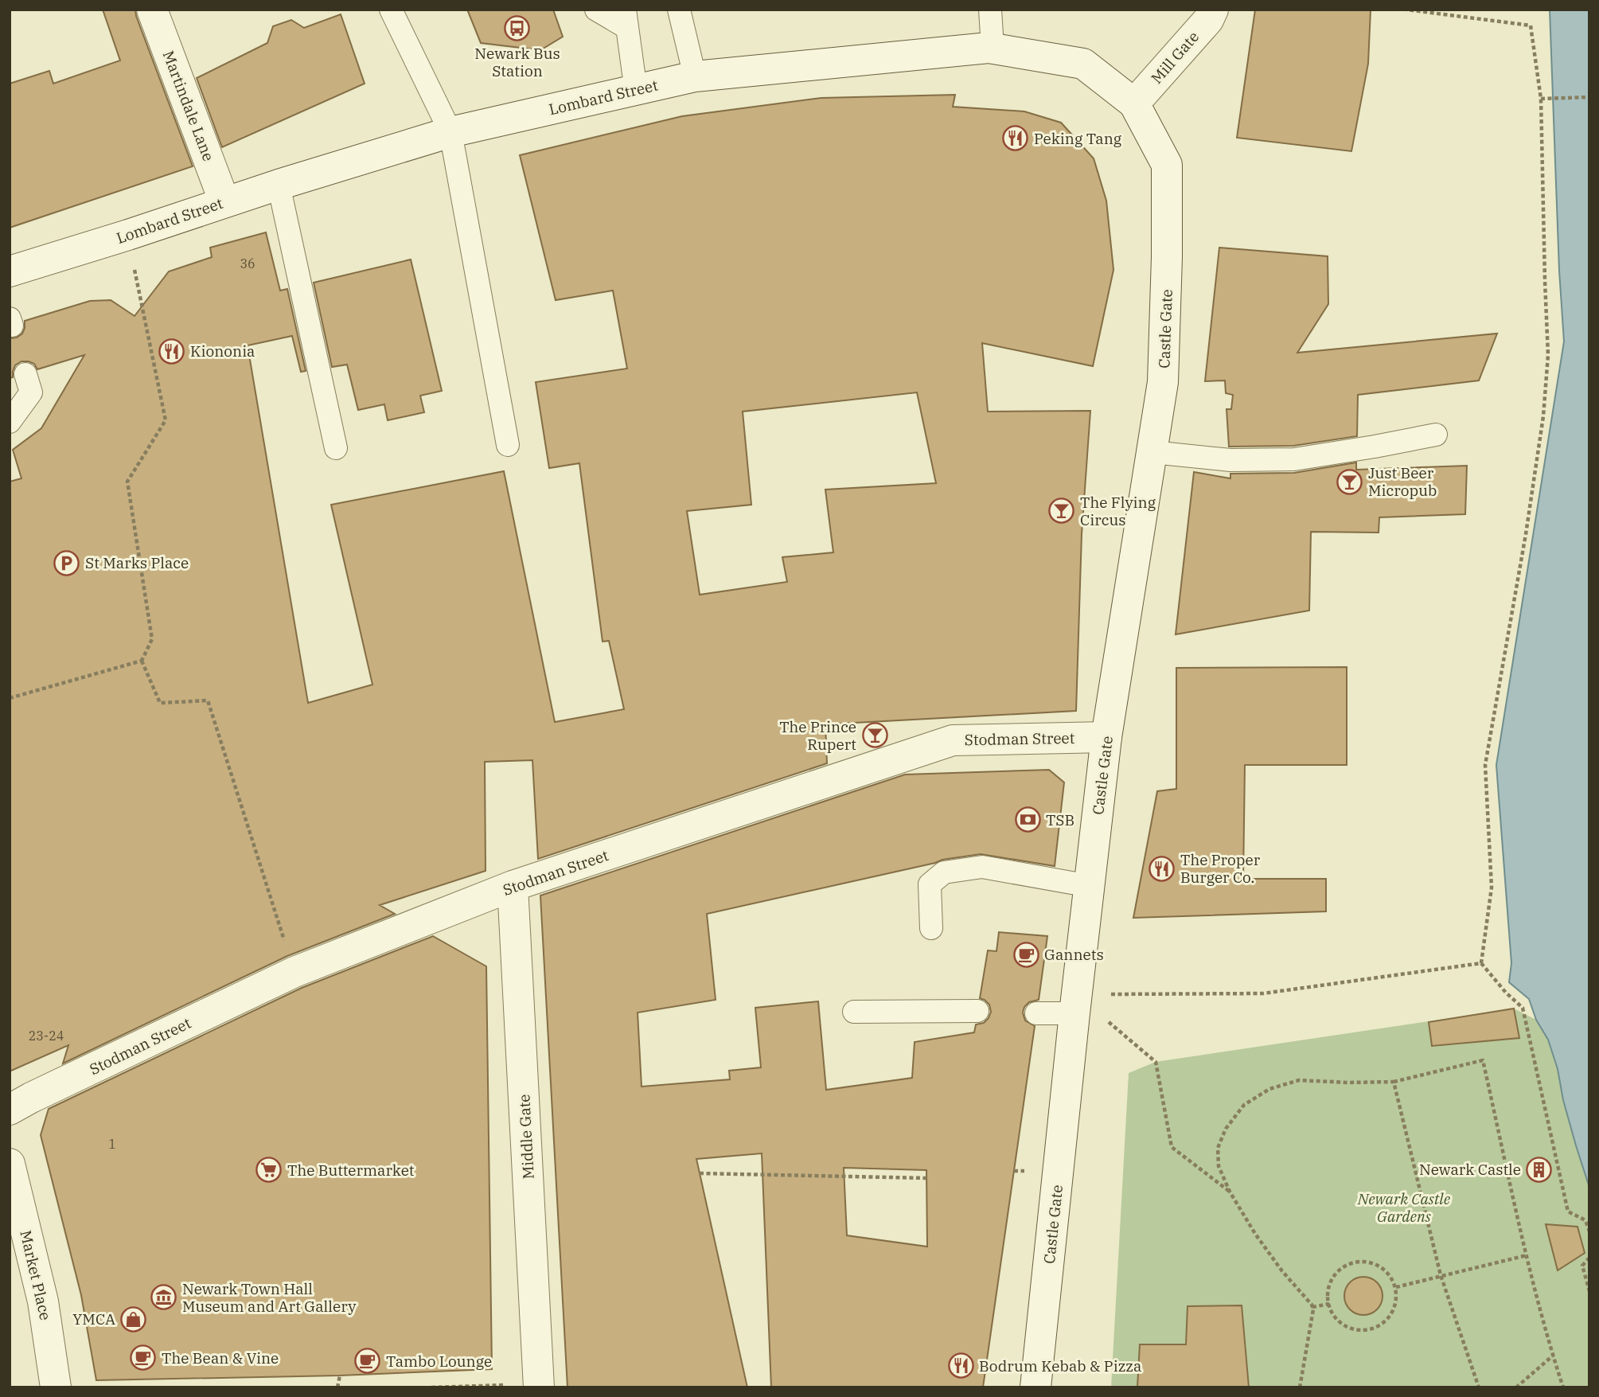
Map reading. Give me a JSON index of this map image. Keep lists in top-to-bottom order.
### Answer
{
  "streets": {
    "main road": [
      "Mill Gate",
      "Lombard Street",
      "Martindale Lane",
      "Castle Gate",
      "Stodman Street",
      "Middle Gate",
      "Market Place"
    ]
  },
  "crossings": [
    ["Mill Gate", "Lombard Street"],
    ["Lombard Street", "Martindale Lane"],
    ["Lombard Street", "Castle Gate"],
    ["Castle Gate", "Stodman Street"],
    ["Stodman Street", "Middle Gate"]
  ],
  "parks": ["Newark Castle Gardens"],
  "places": {
    "bus stop": ["Newark Bus Station"],
    "restaurant": [
      "Peking Tang",
      "Kiononia",
      "The Proper Burger Co.",
      "Bodrum Kebab & Pizza"
    ],
    "bar": ["Just Beer Micropub", "The Flying Circus", "The Prince Rupert"],
    "parking": ["St Marks Place"],
    "bank": ["TSB"],
    "cafe": ["Gannets", "The Bean & Vine", "Tambo Lounge"],
    "building": ["Newark Castle"],
    "supermarket": ["The Buttermarket"],
    "museum": ["Newark Town Hall Museum and Art Gallery"],
    "shop": ["YMCA"]
  },
  "house_numbers": ["36", "23-24", "1"]
}
